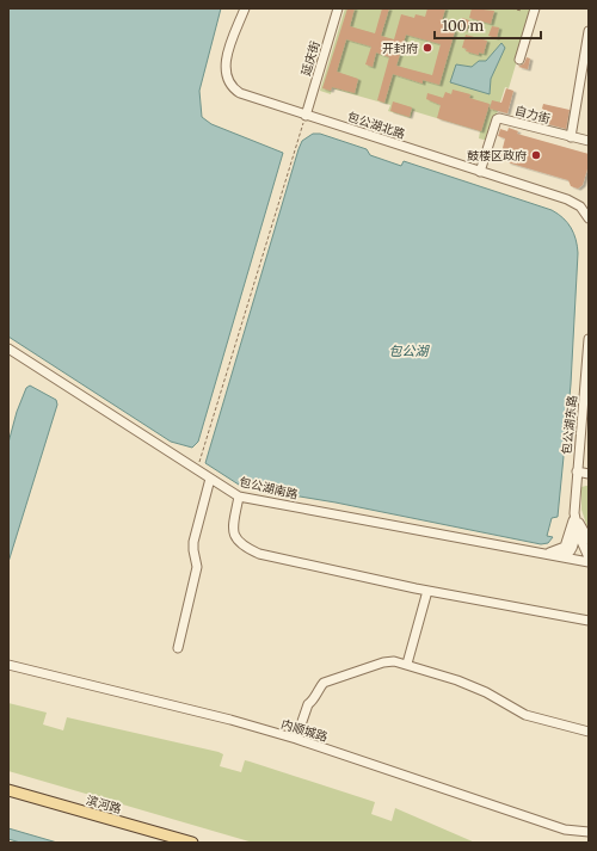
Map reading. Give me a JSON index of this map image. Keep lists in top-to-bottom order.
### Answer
{
  "streets": {
    "main road": ["滨河路"],
    "street": [
      "延庆街",
      "自力街",
      "包公湖北路",
      "包公湖东路",
      "包公湖南路",
      "内顺城路"
    ]
  },
  "crossings": [
    ["延庆街", "包公湖北路"],
    ["自力街", "包公湖北路"],
    ["包公湖东路", "包公湖南路"]
  ],
  "water": ["包公湖"],
  "places": ["开封府", "鼓楼区政府"],
  "scale_bar": "100 m"
}
